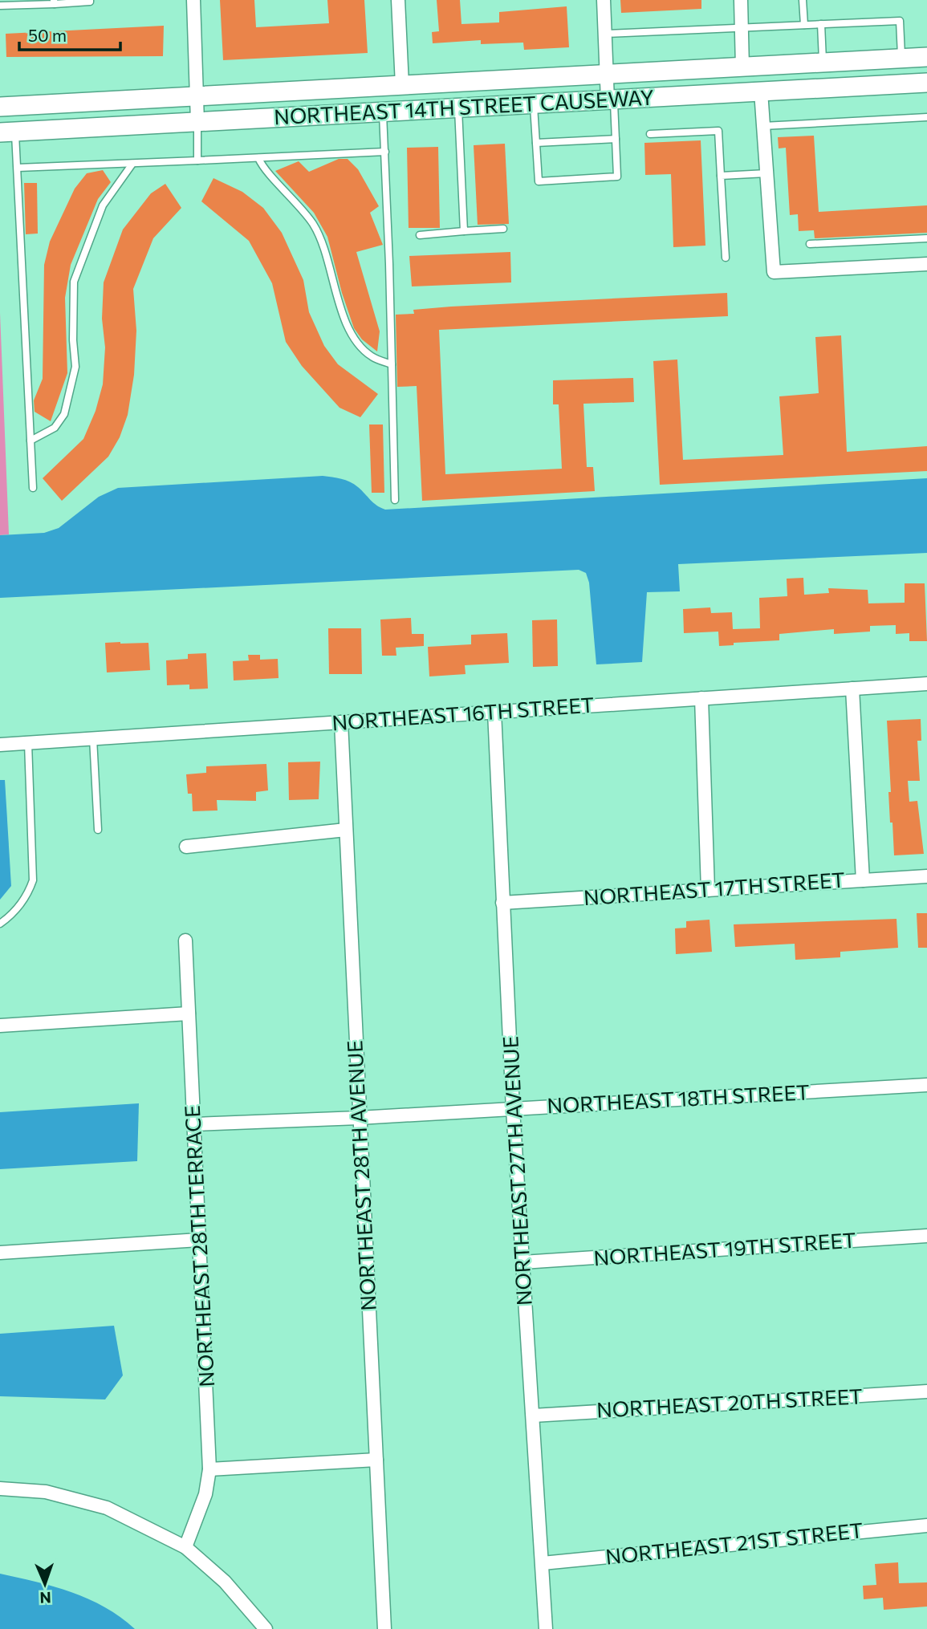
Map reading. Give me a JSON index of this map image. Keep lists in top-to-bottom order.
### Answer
{
  "streets": {
    "main road": ["NORTHEAST 14TH STREET CAUSEWAY"],
    "street": [
      "NORTHEAST 16TH STREET",
      "NORTHEAST 17TH STREET",
      "NORTHEAST 18TH STREET",
      "NORTHEAST 27TH AVENUE",
      "NORTHEAST 28TH AVENUE",
      "NORTHEAST 28TH TERRACE",
      "NORTHEAST 19TH STREET",
      "NORTHEAST 20TH STREET",
      "NORTHEAST 21ST STREET"
    ]
  },
  "crossings": [
    ["NORTHEAST 16TH STREET", "NORTHEAST 27TH AVENUE"],
    ["NORTHEAST 16TH STREET", "NORTHEAST 28TH AVENUE"],
    ["NORTHEAST 17TH STREET", "NORTHEAST 27TH AVENUE"],
    ["NORTHEAST 18TH STREET", "NORTHEAST 27TH AVENUE"],
    ["NORTHEAST 18TH STREET", "NORTHEAST 28TH AVENUE"],
    ["NORTHEAST 18TH STREET", "NORTHEAST 28TH TERRACE"],
    ["NORTHEAST 27TH AVENUE", "NORTHEAST 19TH STREET"],
    ["NORTHEAST 27TH AVENUE", "NORTHEAST 20TH STREET"],
    ["NORTHEAST 27TH AVENUE", "NORTHEAST 21ST STREET"]
  ],
  "scale_bar": "50 m",
  "north": "bottom"
}
